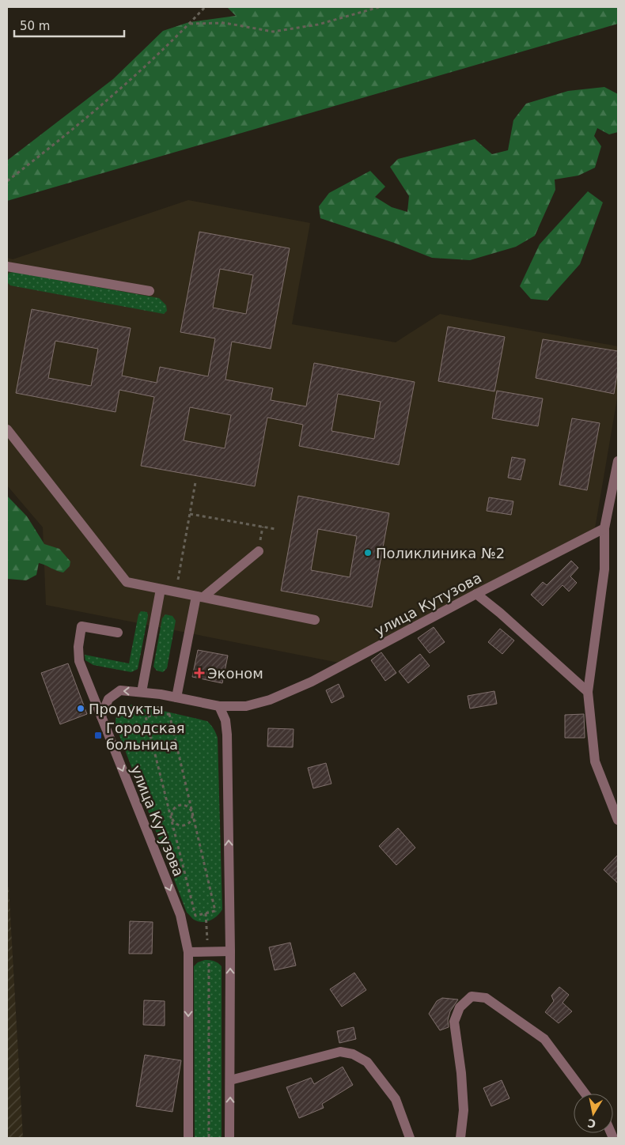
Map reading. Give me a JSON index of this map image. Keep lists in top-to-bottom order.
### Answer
{
  "streets": {
    "street": ["улица Кутузова"]
  },
  "places": {
    "other": ["Поликлиника №2", "Продукты"],
    "health": ["Эконом"],
    "transit": ["Городская больница"]
  },
  "scale_bar": "50 m",
  "north": "bottom"
}
